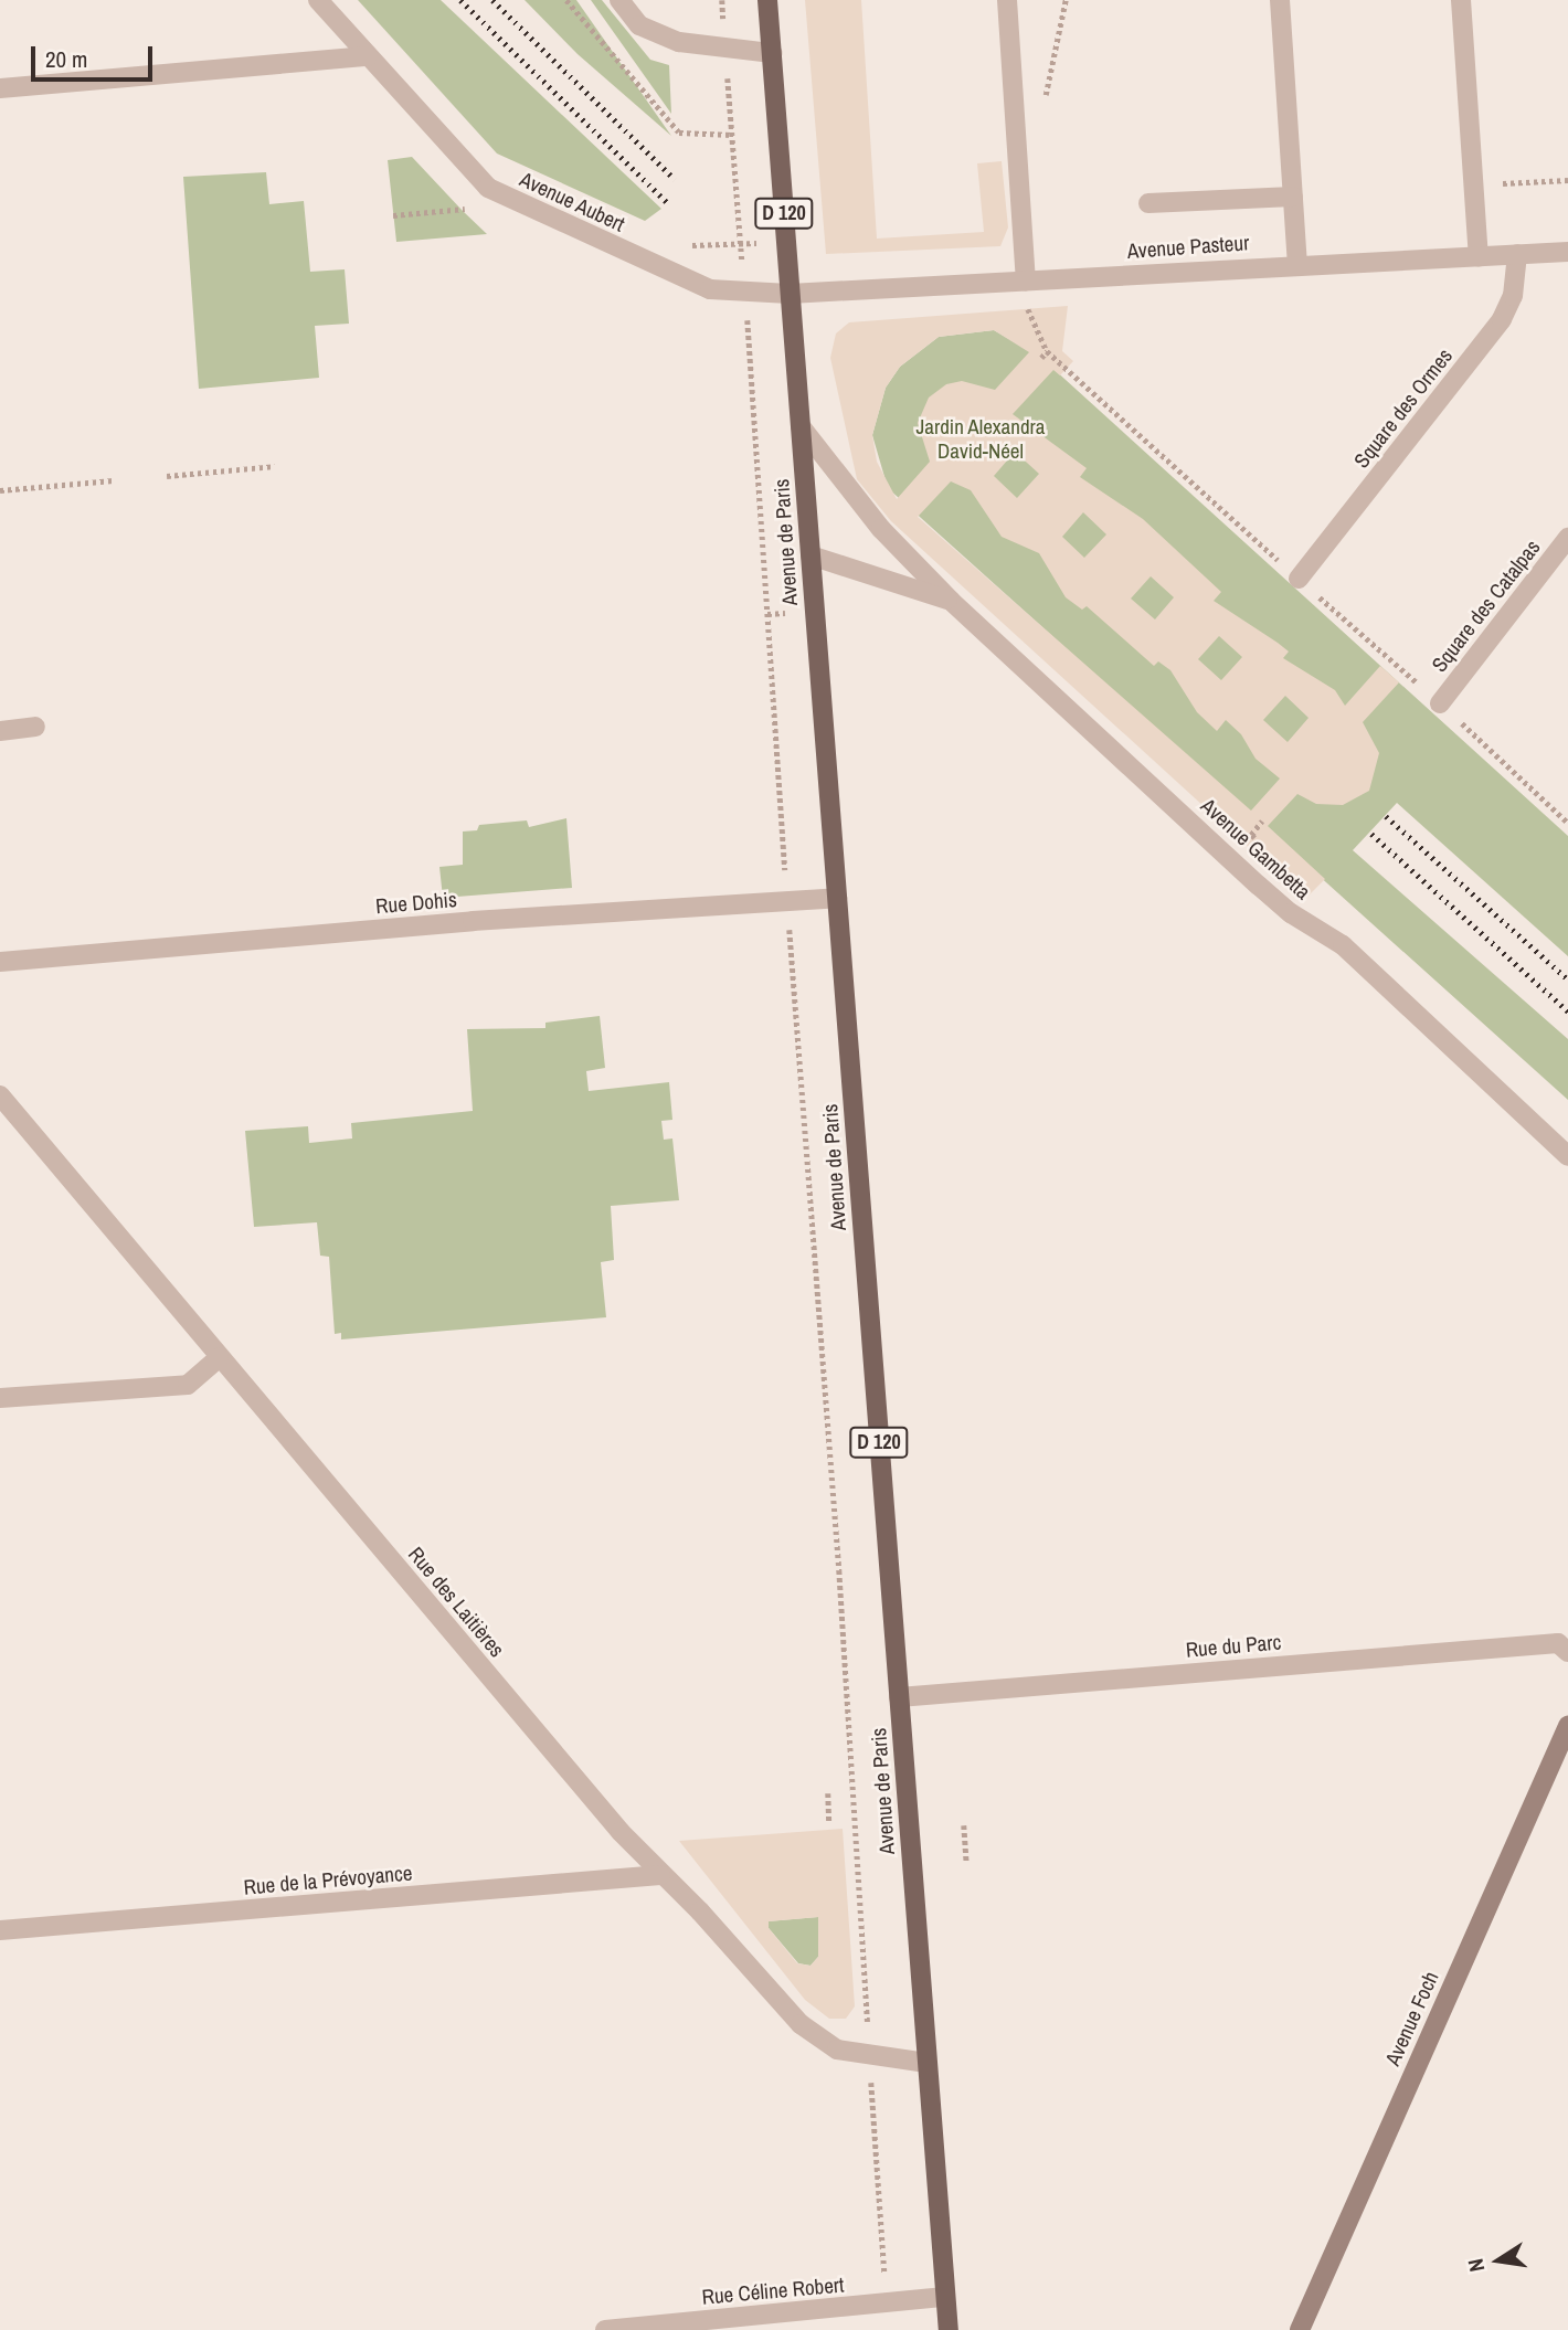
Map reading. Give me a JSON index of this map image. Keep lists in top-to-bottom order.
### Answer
{
  "streets": {
    "main road": ["D 120", "Avenue de Paris"],
    "street": [
      "Avenue Aubert",
      "Avenue Pasteur",
      "Square des Ormes",
      "Square des Catalpas",
      "Avenue Gambetta",
      "Rue Dohis",
      "Rue des Laitières",
      "Rue du Parc",
      "Rue de la Prévoyance",
      "Avenue Foch",
      "Rue Céline Robert"
    ]
  },
  "crossings": [
    ["Avenue Aubert", "Avenue Pasteur"],
    ["Avenue Aubert", "Avenue de Paris"],
    ["Avenue Pasteur", "Square des Ormes"],
    ["Avenue de Paris", "Avenue Gambetta"],
    ["Avenue de Paris", "Rue Dohis"],
    ["Avenue de Paris", "Rue des Laitières"],
    ["Avenue de Paris", "Rue du Parc"],
    ["Avenue de Paris", "Rue Céline Robert"],
    ["Rue des Laitières", "Rue de la Prévoyance"]
  ],
  "parks": ["Jardin Alexandra David-Néel"],
  "scale_bar": "20 m",
  "north": "left"
}
